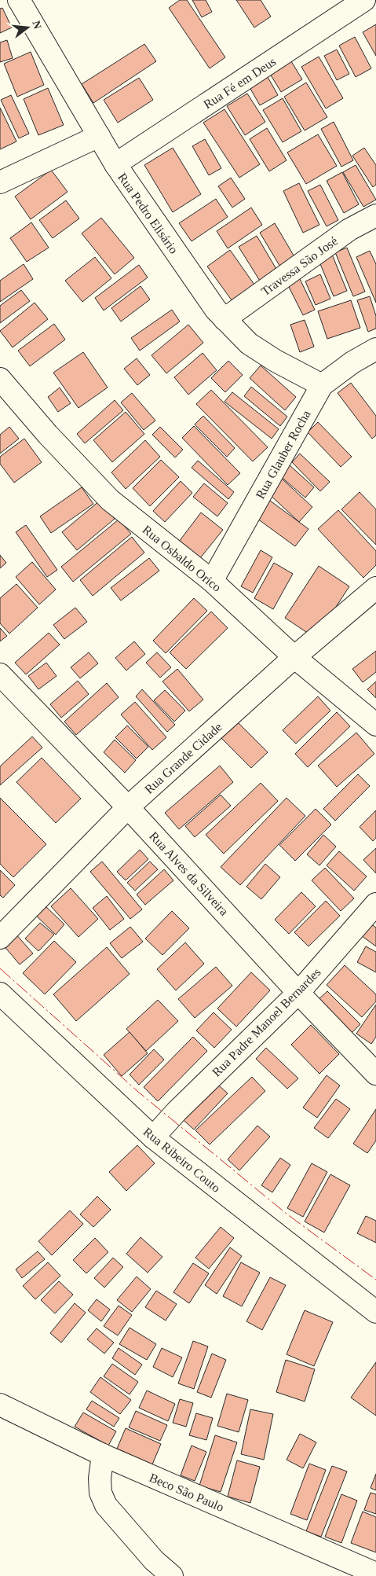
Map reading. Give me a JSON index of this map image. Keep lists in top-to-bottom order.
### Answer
{
  "streets": {
    "street": [
      "Rua Fé em Deus",
      "Rua Pedro Elisário",
      "Travessa São José",
      "Rua Glauber Rocha",
      "Rua Osbaldo Orico",
      "Rua Grande Cidade",
      "Rua Alves da Silveira",
      "Rua Padre Manoel Bernardes",
      "Rua Ribeiro Couto",
      "Beco São Paulo"
    ]
  },
  "crossings": [
    ["Rua Fé em Deus", "Rua Pedro Elisário"],
    ["Rua Pedro Elisário", "Travessa São José"],
    ["Rua Pedro Elisário", "Rua Glauber Rocha"],
    ["Rua Glauber Rocha", "Rua Osbaldo Orico"],
    ["Rua Osbaldo Orico", "Rua Grande Cidade"],
    ["Rua Grande Cidade", "Rua Alves da Silveira"],
    ["Rua Alves da Silveira", "Rua Padre Manoel Bernardes"],
    ["Rua Padre Manoel Bernardes", "Rua Ribeiro Couto"]
  ],
  "north": "right"
}
